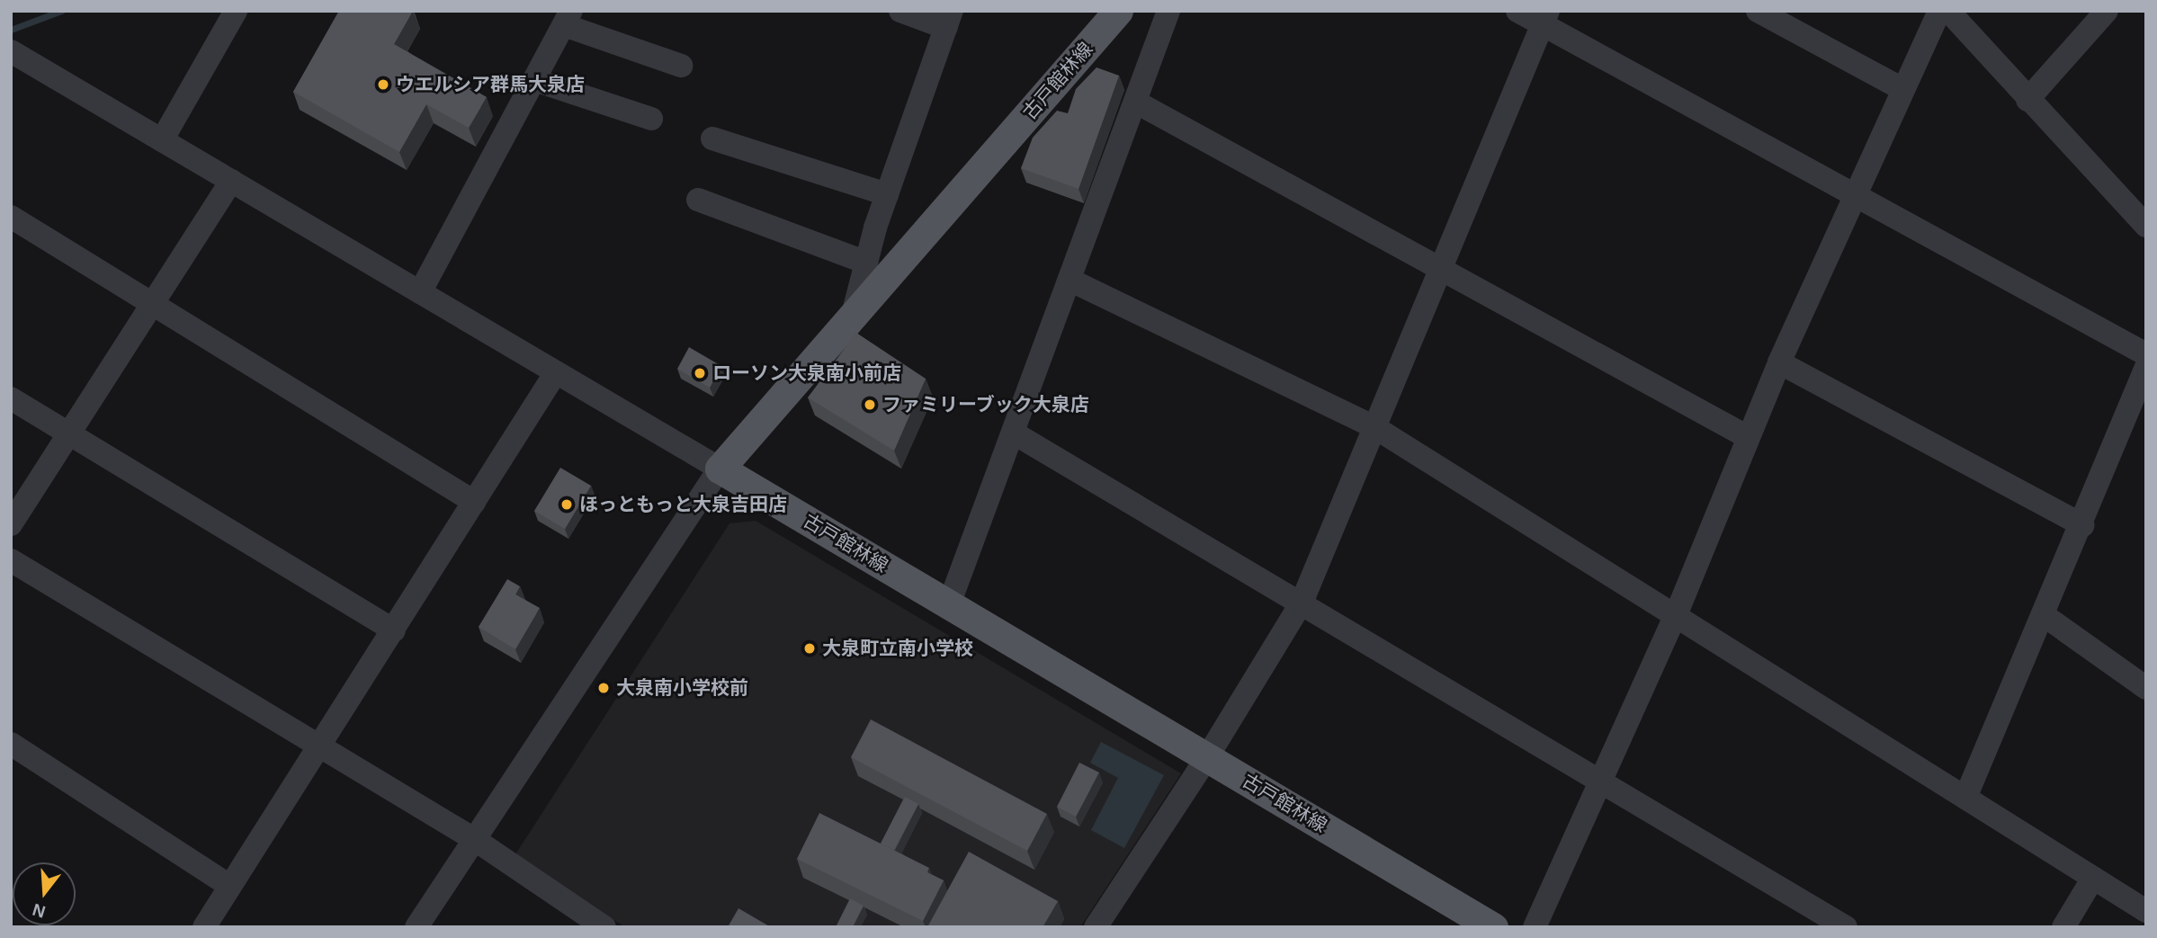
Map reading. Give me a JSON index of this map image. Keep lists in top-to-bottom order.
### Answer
{
  "streets": {
    "main road": ["古戸館林線"]
  },
  "places": [
    "ウエルシア群馬大泉店",
    "ローソン大泉南小前店",
    "ファミリーブック大泉店",
    "ほっともっと大泉吉田店",
    "大泉町立南小学校",
    "大泉南小学校前"
  ],
  "north": "bottom"
}
